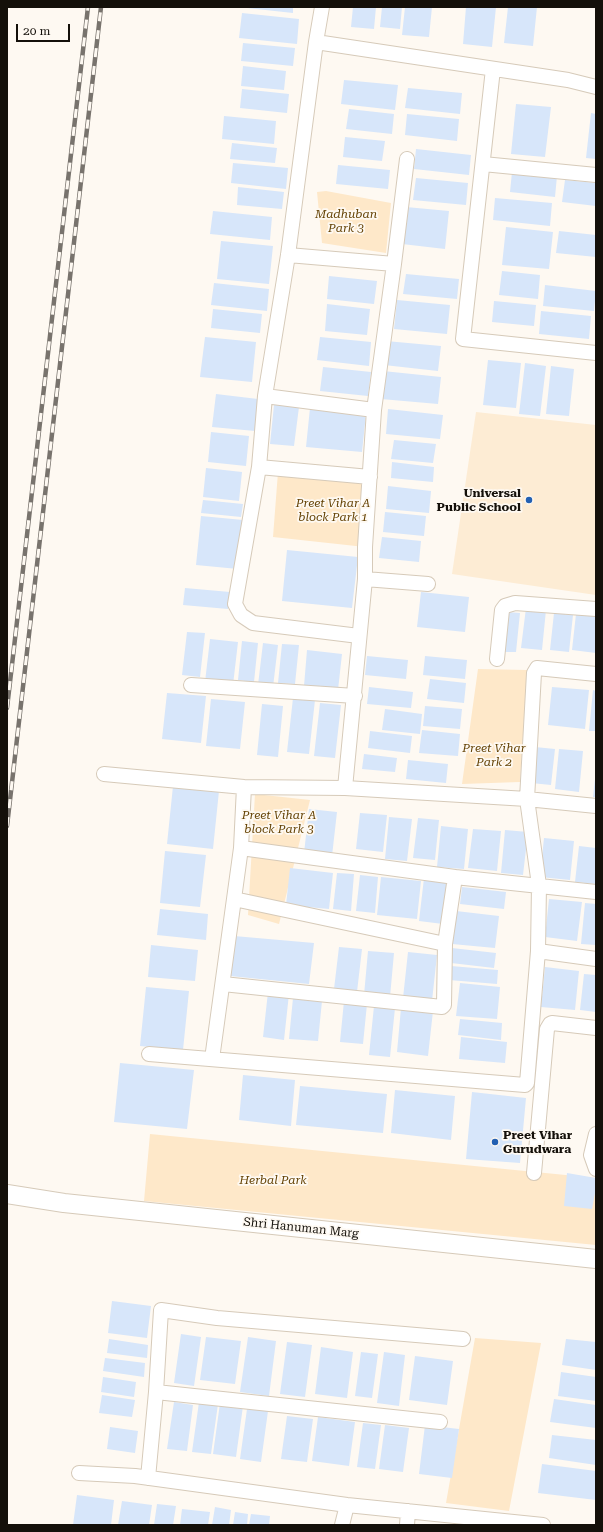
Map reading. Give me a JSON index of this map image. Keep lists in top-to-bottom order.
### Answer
{
  "streets": {
    "street": ["Shri Hanuman Marg"]
  },
  "parks": [
    "Madhuban Park 3",
    "Preet Vihar A block Park 1",
    "Preet Vihar Park 2",
    "Preet Vihar A block Park 3",
    "Herbal Park"
  ],
  "places": ["Universal Public School", "Preet Vihar Gurudwara"],
  "scale_bar": "20 m"
}
